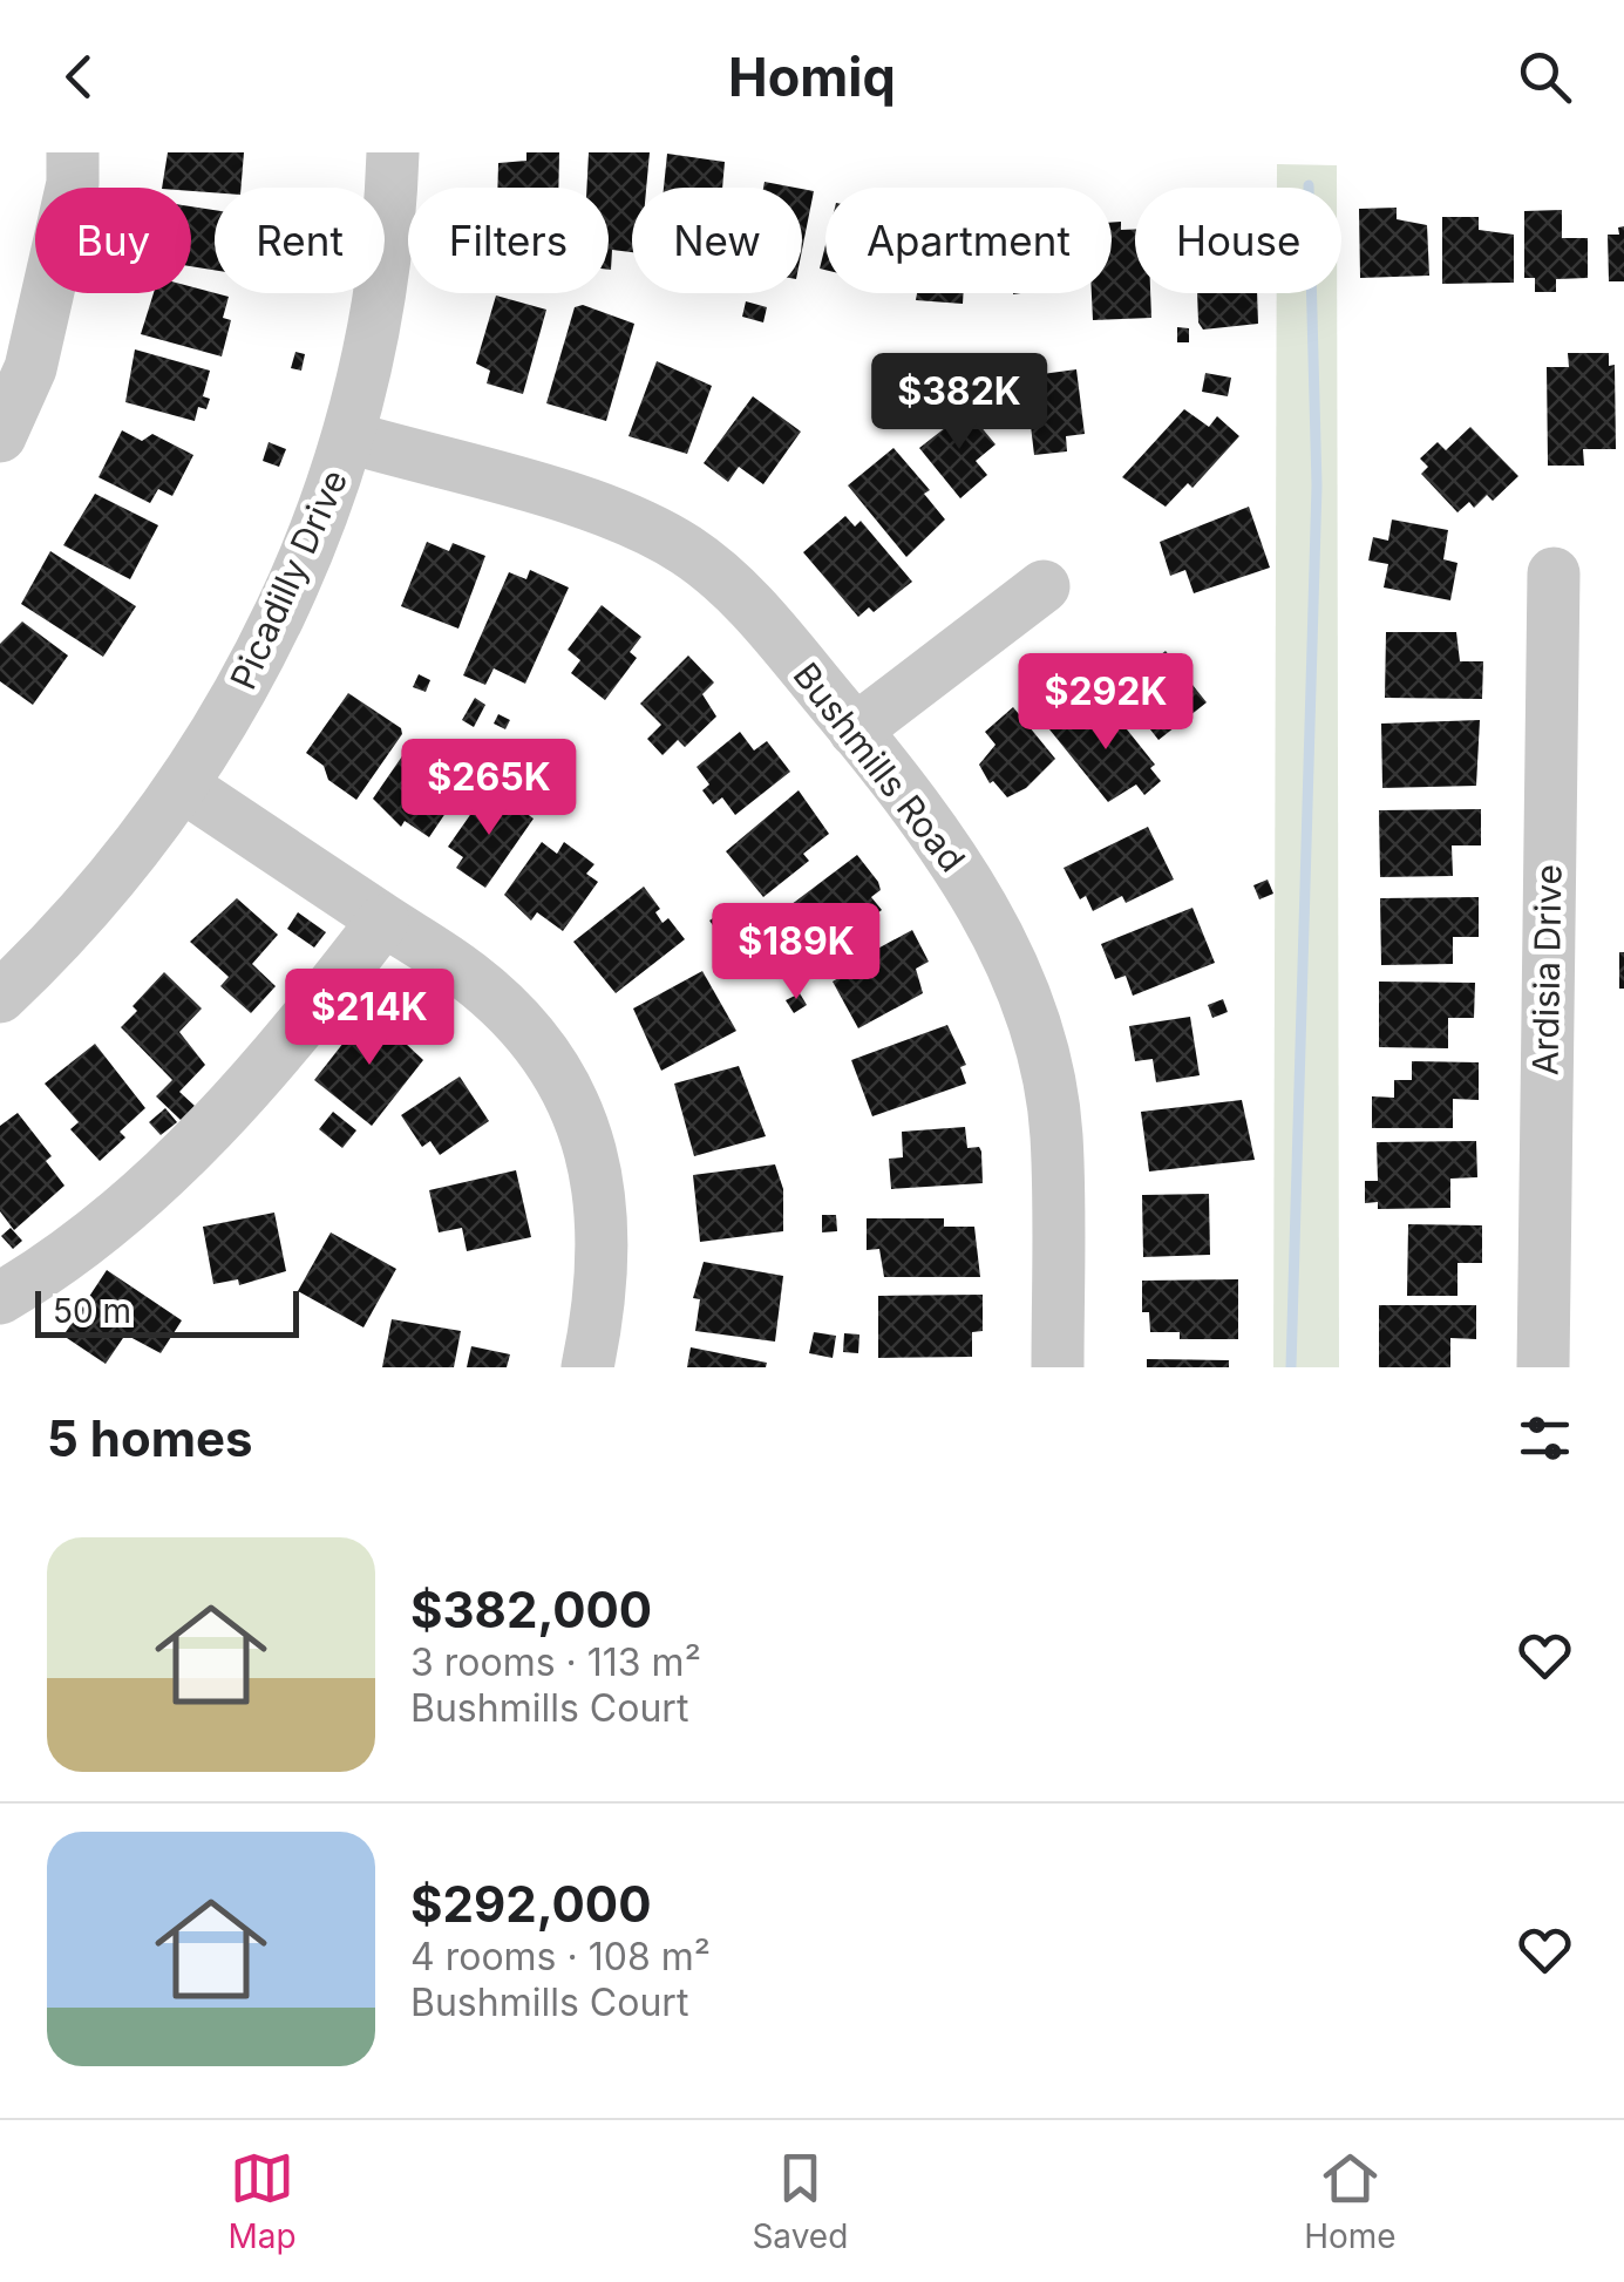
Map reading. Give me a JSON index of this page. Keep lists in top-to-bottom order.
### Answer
{
  "streets": {
    "street": ["Picadilly Drive", "Bushmills Road", "Ardisia Drive"]
  },
  "crossings": [
    ["Picadilly Drive", "Bushmills Road"]
  ],
  "scale_bar": "50 m",
  "page": {
    "header": "Homiq",
    "chip": [
      "Buy",
      "Rent",
      "Filters",
      "New",
      "Apartment",
      "House"
    ],
    "price": [
      "$382K",
      "$292K",
      "$265K",
      "$189K",
      "$214K"
    ],
    "scale": "50 m",
    "heading": "5 homes",
    "list": [
      {
        "name": "$382,000",
        "note": "3 rooms · 113 m² · Bushmills Court"
      },
      {
        "name": "$292,000",
        "note": "4 rooms · 108 m² · Bushmills Court"
      }
    ],
    "tabs": ["Map", "Saved", "Home"]
  }
}
